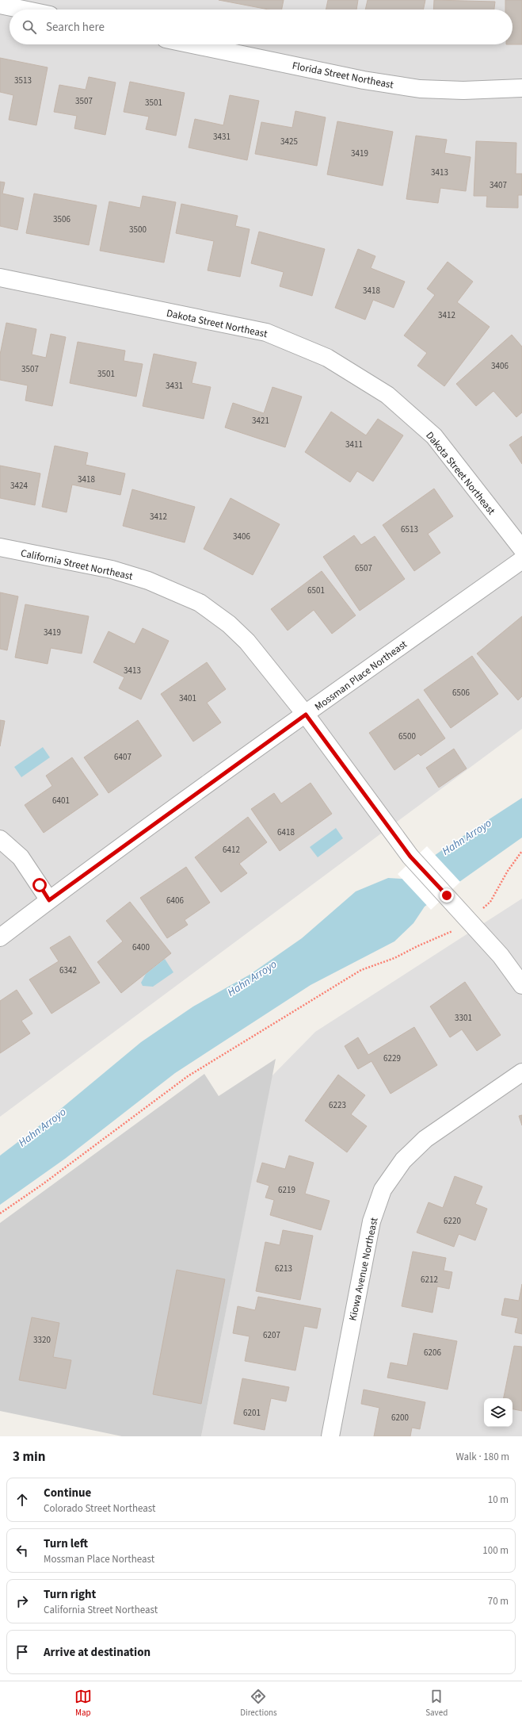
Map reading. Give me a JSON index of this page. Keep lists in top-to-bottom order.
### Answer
{
  "streets": {
    "street": [
      "Florida Street Northeast",
      "Dakota Street Northeast",
      "California Street Northeast",
      "Mossman Place Northeast",
      "Kiowa Avenue Northeast"
    ]
  },
  "crossings": [
    ["California Street Northeast", "Mossman Place Northeast"]
  ],
  "water": ["Hahn Arroyo"],
  "house_numbers": [
    "3513",
    "3507",
    "3501",
    "3431",
    "3425",
    "3419",
    "3413",
    "3407",
    "3506",
    "3500",
    "3418",
    "3412",
    "3406",
    "3507",
    "3501",
    "3431",
    "3421",
    "3411",
    "3418",
    "3424",
    "3412",
    "6513",
    "3406",
    "6507",
    "6501",
    "3419",
    "3413",
    "6506",
    "3401",
    "6500",
    "6407",
    "6401",
    "6418",
    "6412",
    "6406",
    "6400",
    "6342",
    "3301",
    "6229",
    "6223",
    "6219",
    "6220",
    "6213",
    "6212",
    "6207",
    "3320",
    "6206",
    "6201",
    "6200"
  ],
  "page": {
    "search": "Search here",
    "heading": ["3 min", "Walk · 180 m"],
    "list": [
      ["Continue", "Colorado Street Northeast", "10 m"],
      ["Turn left", "Mossman Place Northeast", "100 m"],
      ["Turn right", "California Street Northeast", "70 m"],
      "Arrive at destination"
    ],
    "nav": ["Map", "Directions", "Saved"]
  }
}
